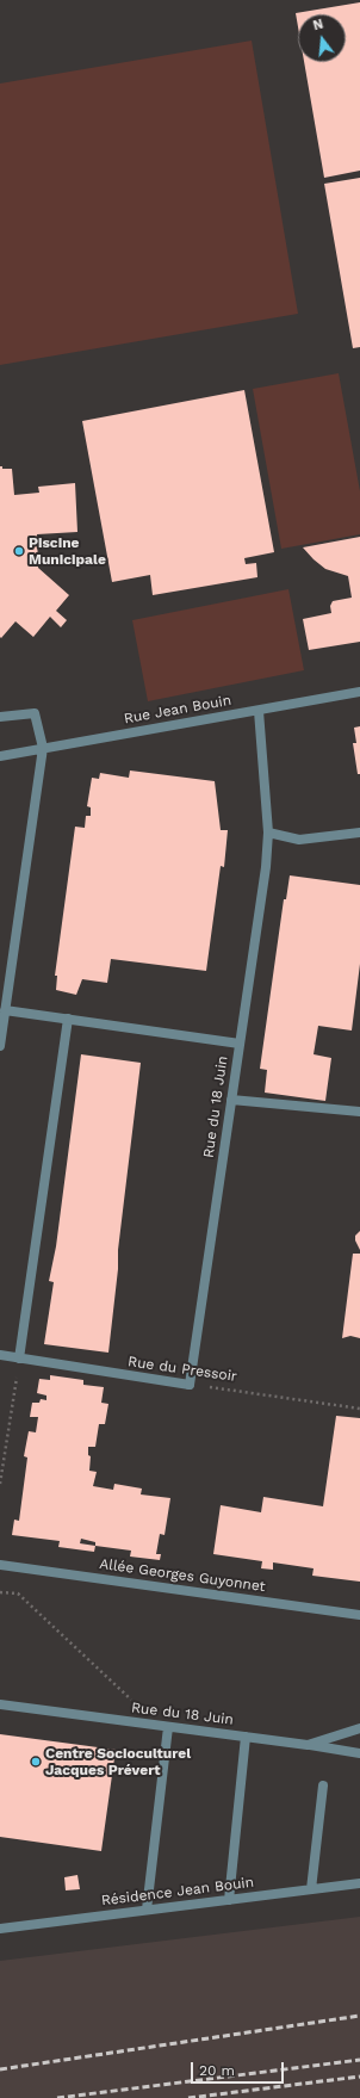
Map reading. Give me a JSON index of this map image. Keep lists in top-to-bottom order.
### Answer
{
  "streets": {
    "street": [
      "Rue Jean Bouin",
      "Rue du 18 Juin",
      "Rue du Pressoir",
      "Allée Georges Guyonnet",
      "Résidence Jean Bouin"
    ]
  },
  "crossings": [
    ["Rue Jean Bouin", "Rue du 18 Juin"],
    ["Rue du 18 Juin", "Rue du Pressoir"]
  ],
  "places": ["Piscine Municipale", "Centre Socioculturel Jacques Prévert"],
  "scale_bar": "20 m",
  "north": "top"
}
